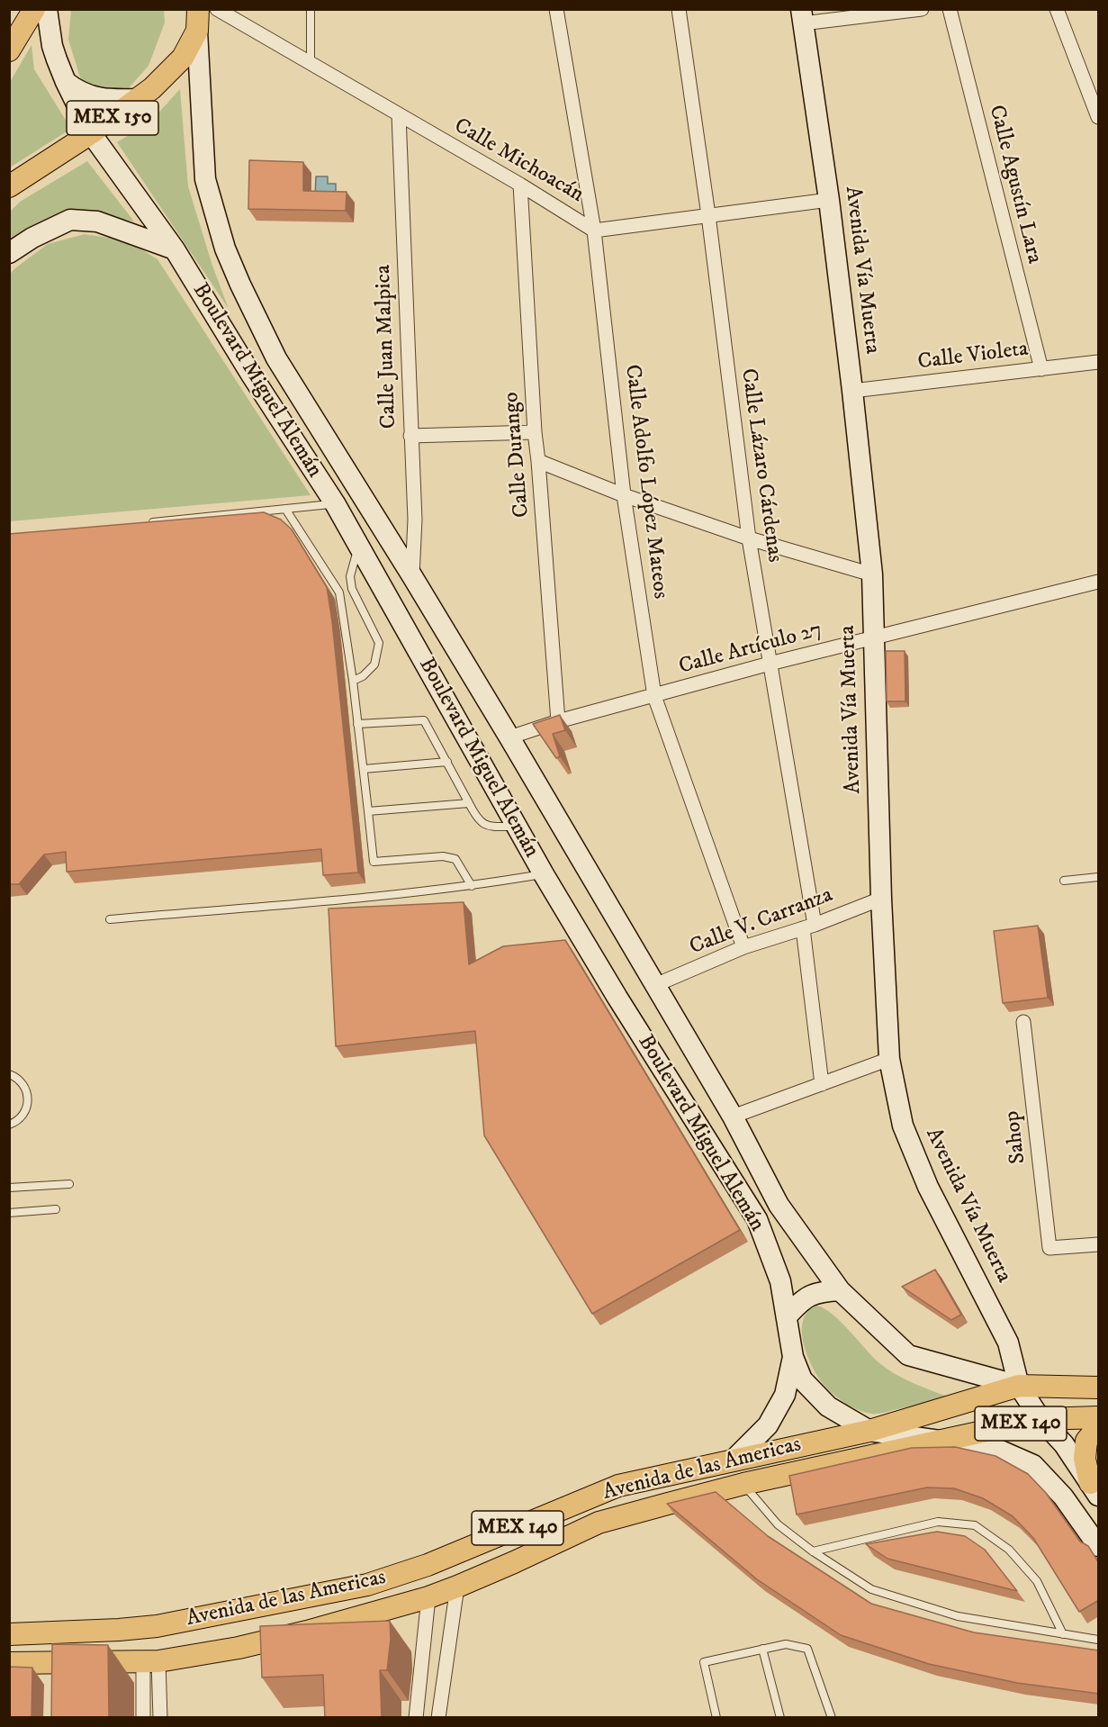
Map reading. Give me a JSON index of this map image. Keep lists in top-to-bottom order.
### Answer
{
  "streets": {
    "main road": [
      "MEX 150",
      "Avenida Vía Muerta",
      "Boulevard Miguel Alemán",
      "MEX 140",
      "Avenida de las Americas"
    ],
    "street": [
      "Calle Michoacán",
      "Calle Agustín Lara",
      "Calle Juan Malpica",
      "Calle Violeta",
      "Calle Durango",
      "Calle Lázaro Cárdenas",
      "Calle Adolfo López Mateos",
      "Calle Artículo 27",
      "Calle V. Carranza",
      "Sahop"
    ]
  },
  "crossings": [
    ["MEX 150", "Boulevard Miguel Alemán"],
    ["Calle Michoacán", "Avenida Vía Muerta"],
    ["Calle Michoacán", "Calle Juan Malpica"],
    ["Calle Michoacán", "Calle Durango"],
    ["Calle Michoacán", "Calle Lázaro Cárdenas"],
    ["Calle Michoacán", "Calle Adolfo López Mateos"],
    ["Calle Agustín Lara", "Calle Violeta"],
    ["Avenida Vía Muerta", "Calle Violeta"],
    ["Avenida Vía Muerta", "Boulevard Miguel Alemán"],
    ["Avenida Vía Muerta", "Calle Artículo 27"],
    ["Avenida Vía Muerta", "Calle V. Carranza"],
    ["Avenida Vía Muerta", "MEX 140"],
    ["Avenida Vía Muerta", "Avenida de las Americas"],
    ["Calle Juan Malpica", "Boulevard Miguel Alemán"],
    ["Boulevard Miguel Alemán", "Calle Artículo 27"],
    ["Boulevard Miguel Alemán", "Calle V. Carranza"],
    ["Boulevard Miguel Alemán", "MEX 140"],
    ["Boulevard Miguel Alemán", "Avenida de las Americas"],
    ["Calle Durango", "Calle Artículo 27"],
    ["Calle Lázaro Cárdenas", "Calle Artículo 27"],
    ["Calle Lázaro Cárdenas", "Calle V. Carranza"],
    ["Calle Adolfo López Mateos", "Calle Artículo 27"],
    ["Calle Adolfo López Mateos", "Calle V. Carranza"],
    ["MEX 140", "Avenida de las Americas"]
  ]
}
